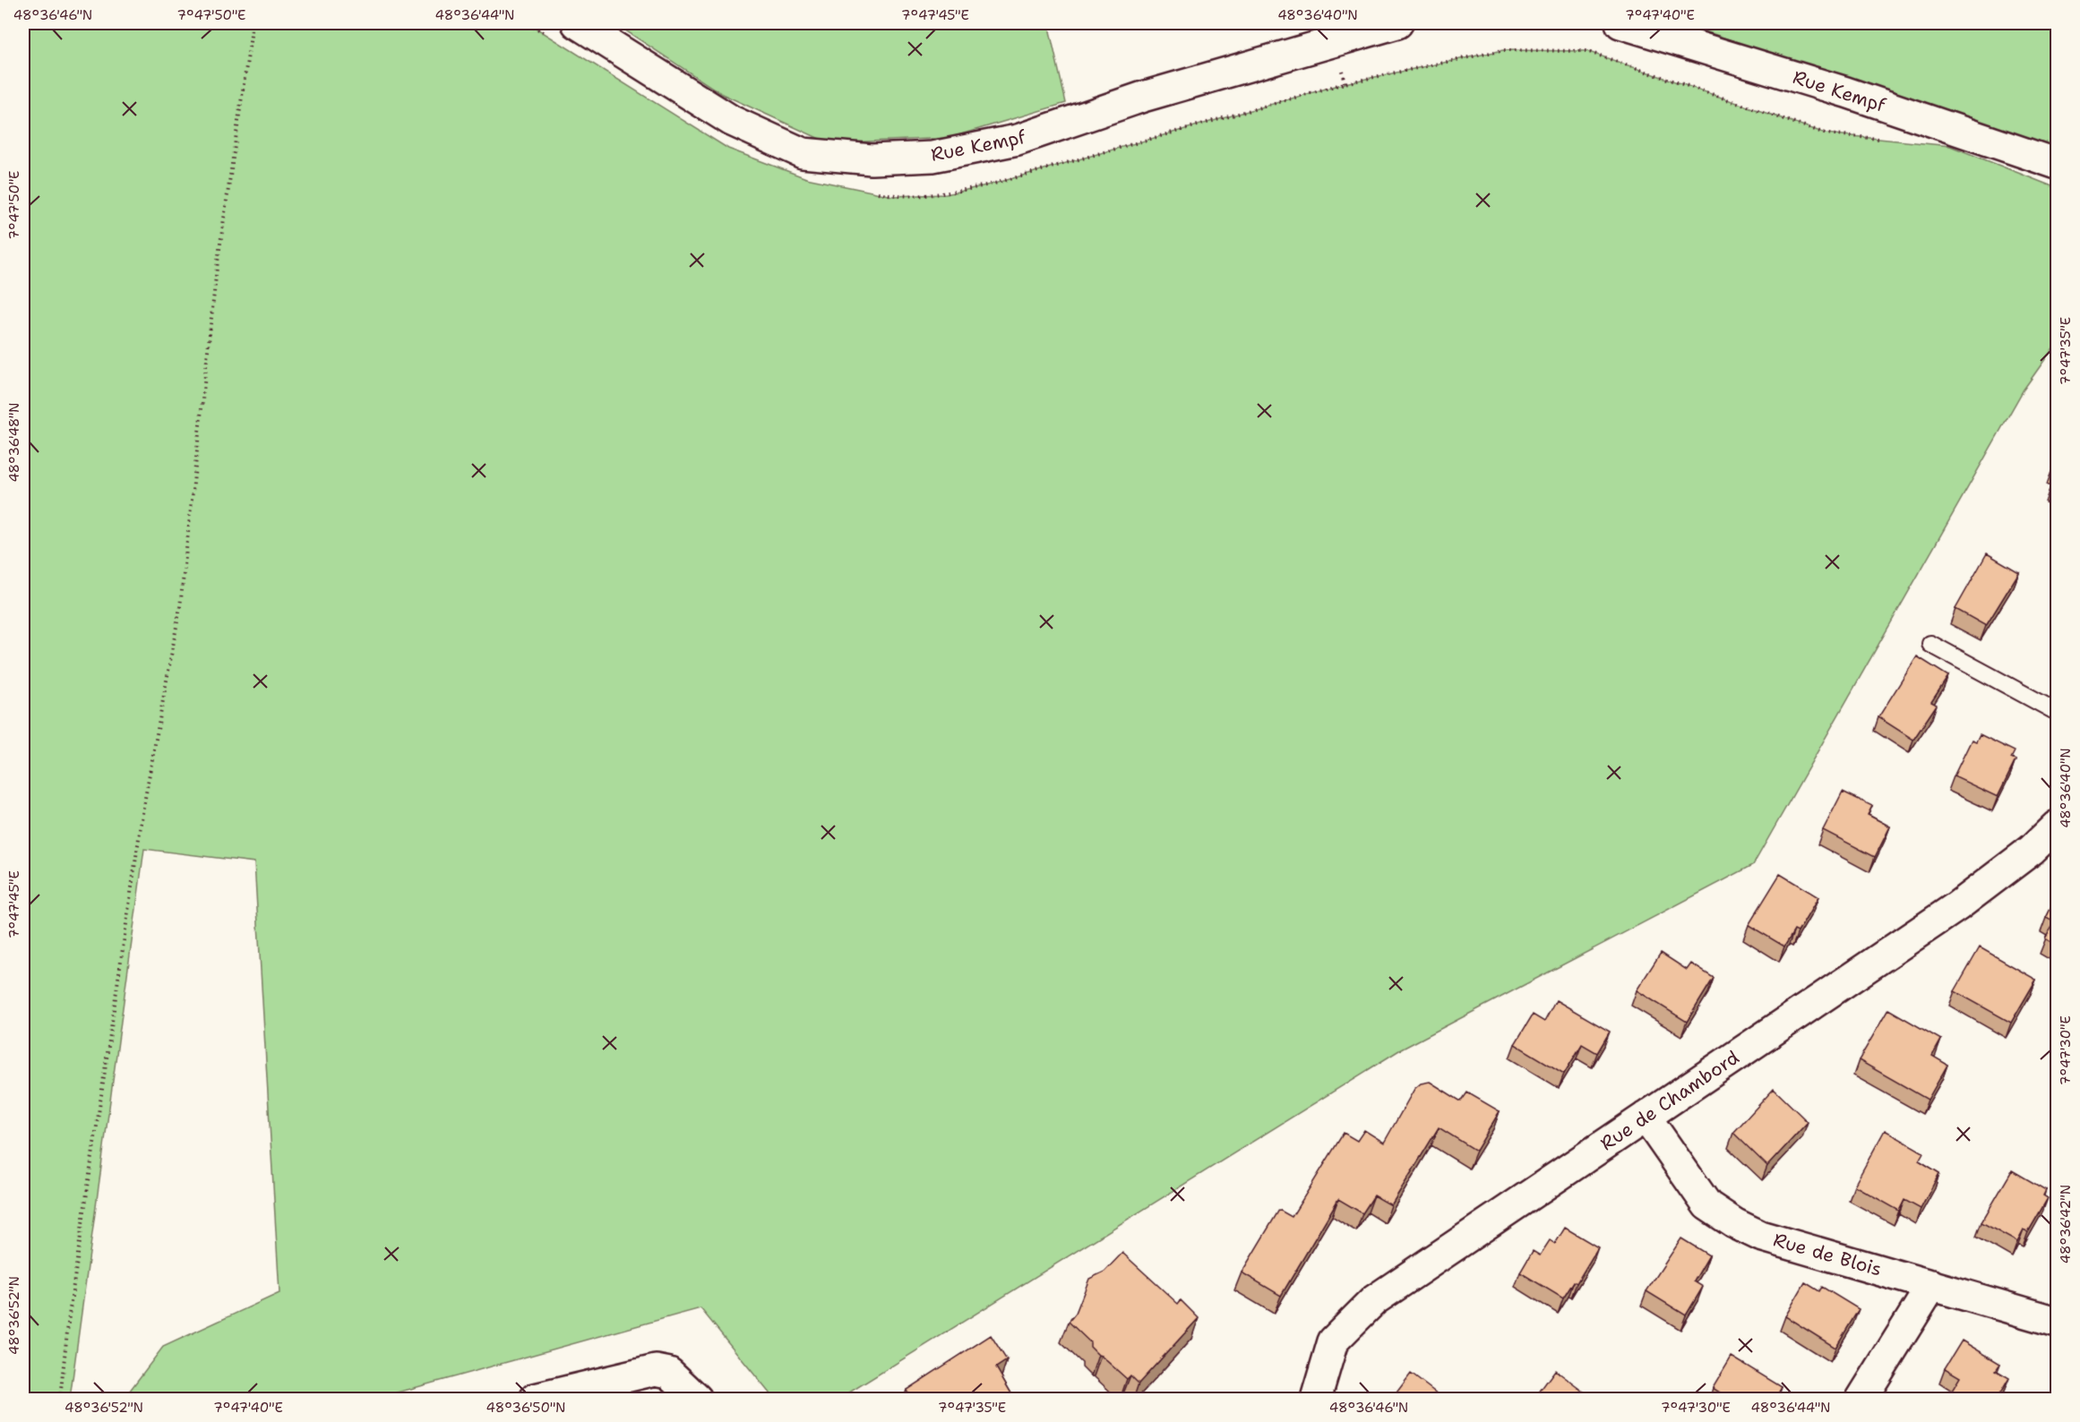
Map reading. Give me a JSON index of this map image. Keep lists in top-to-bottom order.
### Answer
{
  "streets": {
    "street": ["Rue Kempf", "Rue de Chambord", "Rue de Blois"]
  },
  "crossings": [
    ["Rue de Chambord", "Rue de Blois"]
  ],
  "coordinates": [
    "48°36'46\"N",
    "7°47'50\"E",
    "48°36'44\"N",
    "7°47'45\"E",
    "48°36'40\"N",
    "7°47'40\"E",
    "7°47'35\"E",
    "48°36'48\"N",
    "7°47'30\"E",
    "48°36'42\"N",
    "48°36'52\"N",
    "48°36'50\"N"
  ]
}
